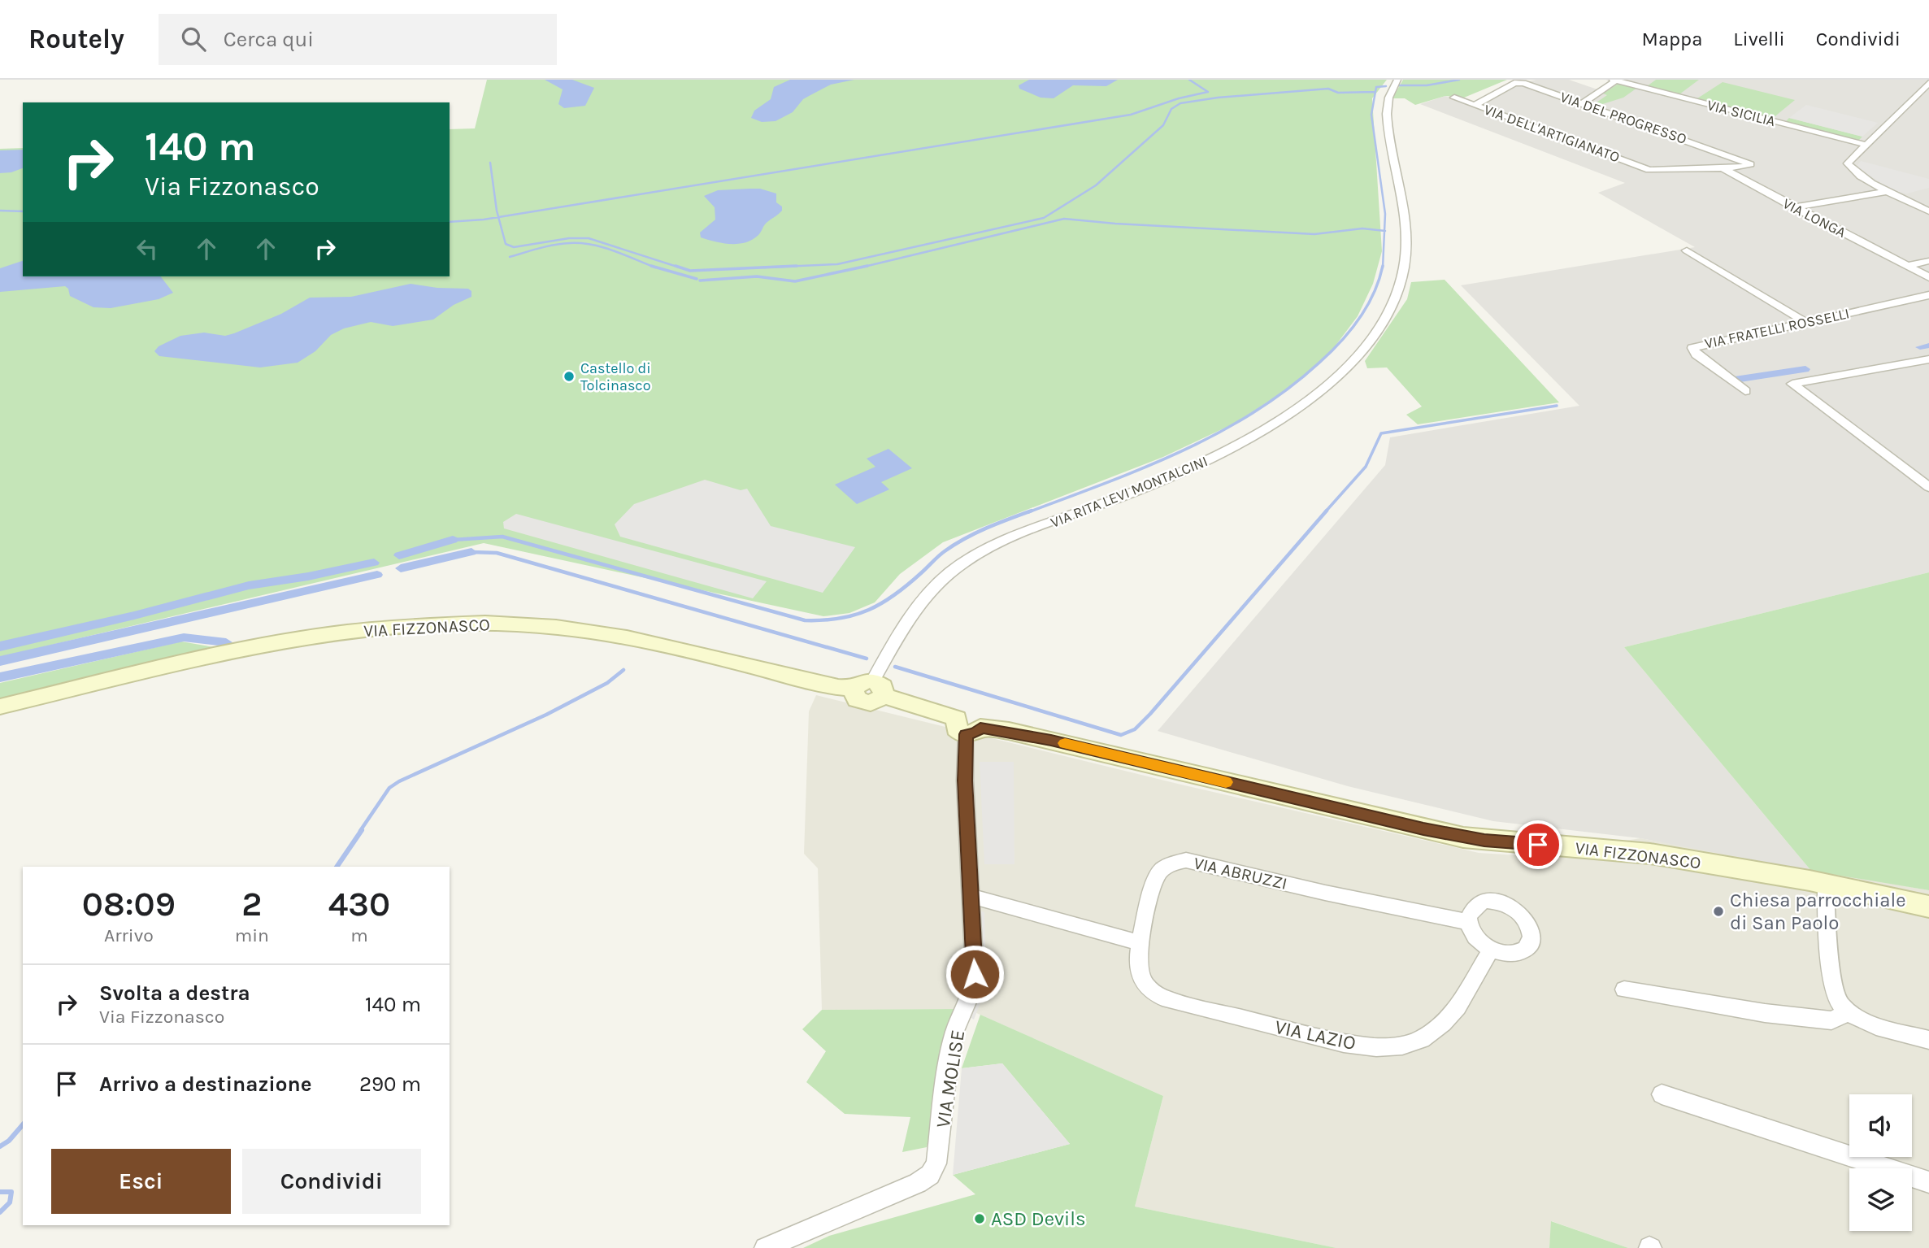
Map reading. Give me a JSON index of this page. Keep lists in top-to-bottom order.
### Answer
{
  "streets": {
    "main road": ["VIA FIZZONASCO"],
    "street": [
      "VIA SICILIA",
      "VIA DEL PROGRESSO",
      "VIA DELL'ARTIGIANATO",
      "VIA LONGA",
      "VIA FRATELLI ROSSELLI",
      "VIA RITA LEVI MONTALCINI",
      "VIA ABRUZZI",
      "VIA LAZIO",
      "VIA MOLISE"
    ]
  },
  "crossings": [
    ["VIA DEL PROGRESSO", "VIA DELL'ARTIGIANATO"],
    ["VIA DEL PROGRESSO", "VIA LONGA"],
    ["VIA DELL'ARTIGIANATO", "VIA LONGA"],
    ["VIA RITA LEVI MONTALCINI", "VIA FIZZONASCO"],
    ["VIA FIZZONASCO", "VIA MOLISE"],
    ["VIA ABRUZZI", "VIA LAZIO"]
  ],
  "places": ["Castello di Tolcinasco", "Chiesa parrocchiale di San Paolo", "ASD Devils"],
  "page": {
    "header": "Routely",
    "search": "Cerca qui",
    "nav": ["Mappa", "Livelli", "Condividi"],
    "turn": ["140 m", "Via Fizzonasco"],
    "eta": [
      "08:09",
      "Arrivo",
      "2",
      "min",
      "430",
      "m"
    ],
    "list": [
      {
        "name": "Svolta a destra",
        "note": "Via Fizzonasco",
        "value": "140 m"
      },
      {
        "name": "Arrivo a destinazione",
        "value": "290 m"
      }
    ],
    "buttons": ["Esci", "Condividi"]
  }
}
